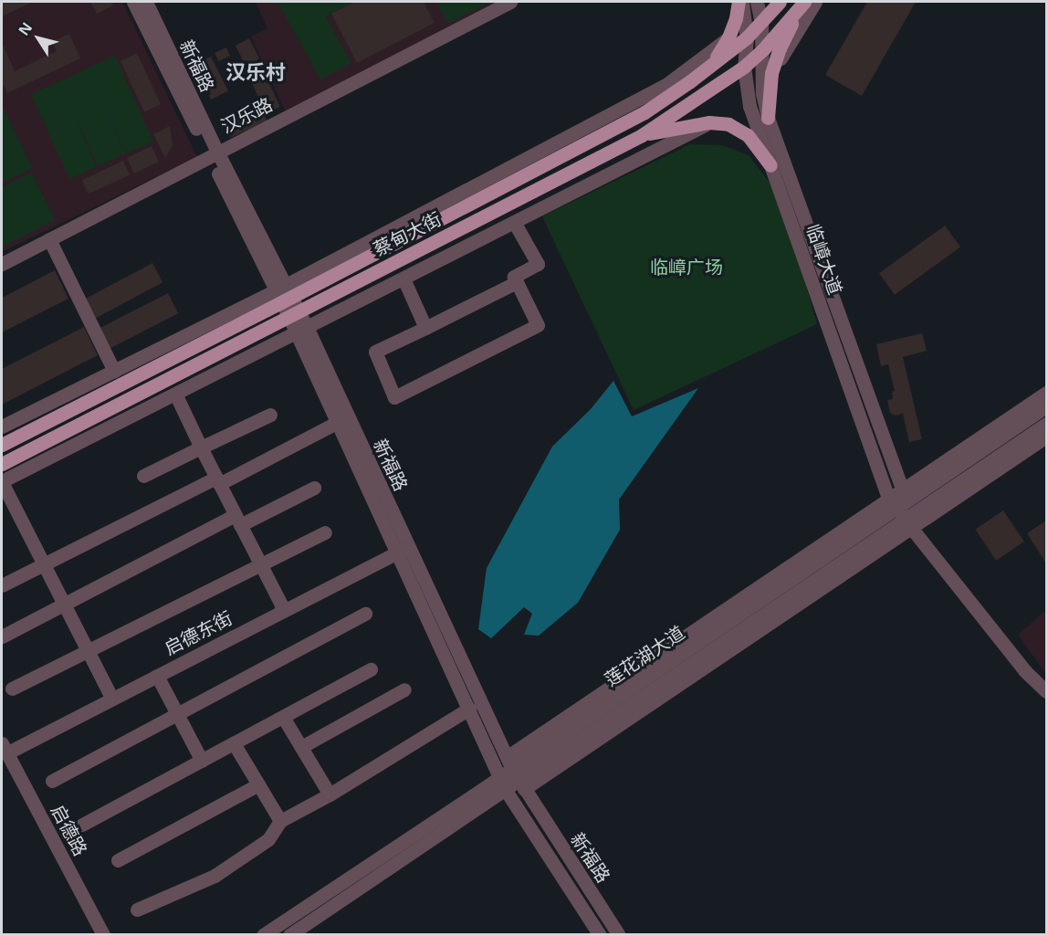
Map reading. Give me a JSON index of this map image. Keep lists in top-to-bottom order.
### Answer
{
  "streets": {
    "main road": ["蔡甸大街"],
    "street": [
      "新福路",
      "汉乐路",
      "临嶂大道",
      "启德东街",
      "莲花湖大道",
      "启德路"
    ]
  },
  "crossings": [
    ["新福路", "汉乐路"],
    ["新福路", "蔡甸大街"],
    ["新福路", "启德东街"],
    ["新福路", "莲花湖大道"],
    ["蔡甸大街", "临嶂大道"],
    ["临嶂大道", "莲花湖大道"],
    ["启德东街", "启德路"]
  ],
  "districts": ["汉乐村"],
  "parks": ["临嶂广场"],
  "north": "top left"
}
